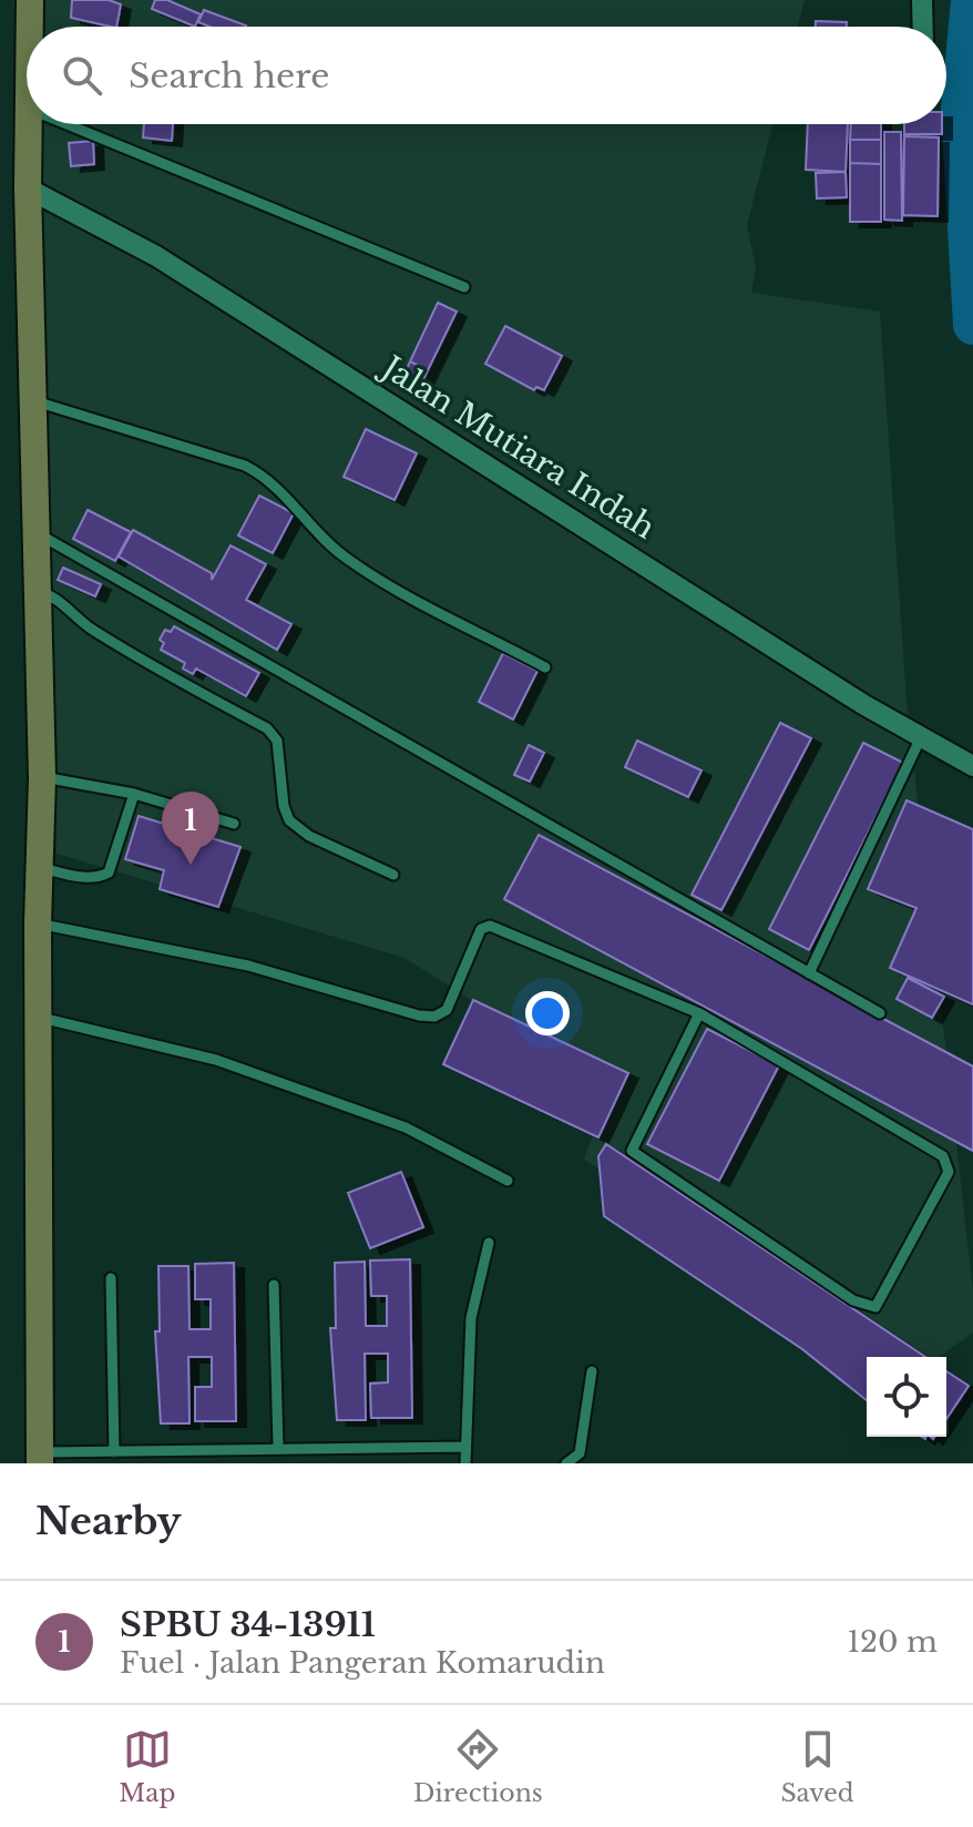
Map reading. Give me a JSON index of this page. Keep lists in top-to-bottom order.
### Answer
{
  "streets": {
    "street": ["Jalan Mutiara Indah"]
  },
  "page": {
    "search": "Search here",
    "pins": "1",
    "heading": "Nearby",
    "list": [
      {
        "mark": "1",
        "name": "SPBU 34-13911",
        "note": "Fuel · Jalan Pangeran Komarudin",
        "value": "120 m"
      }
    ],
    "nav": ["Map", "Directions", "Saved"]
  }
}
